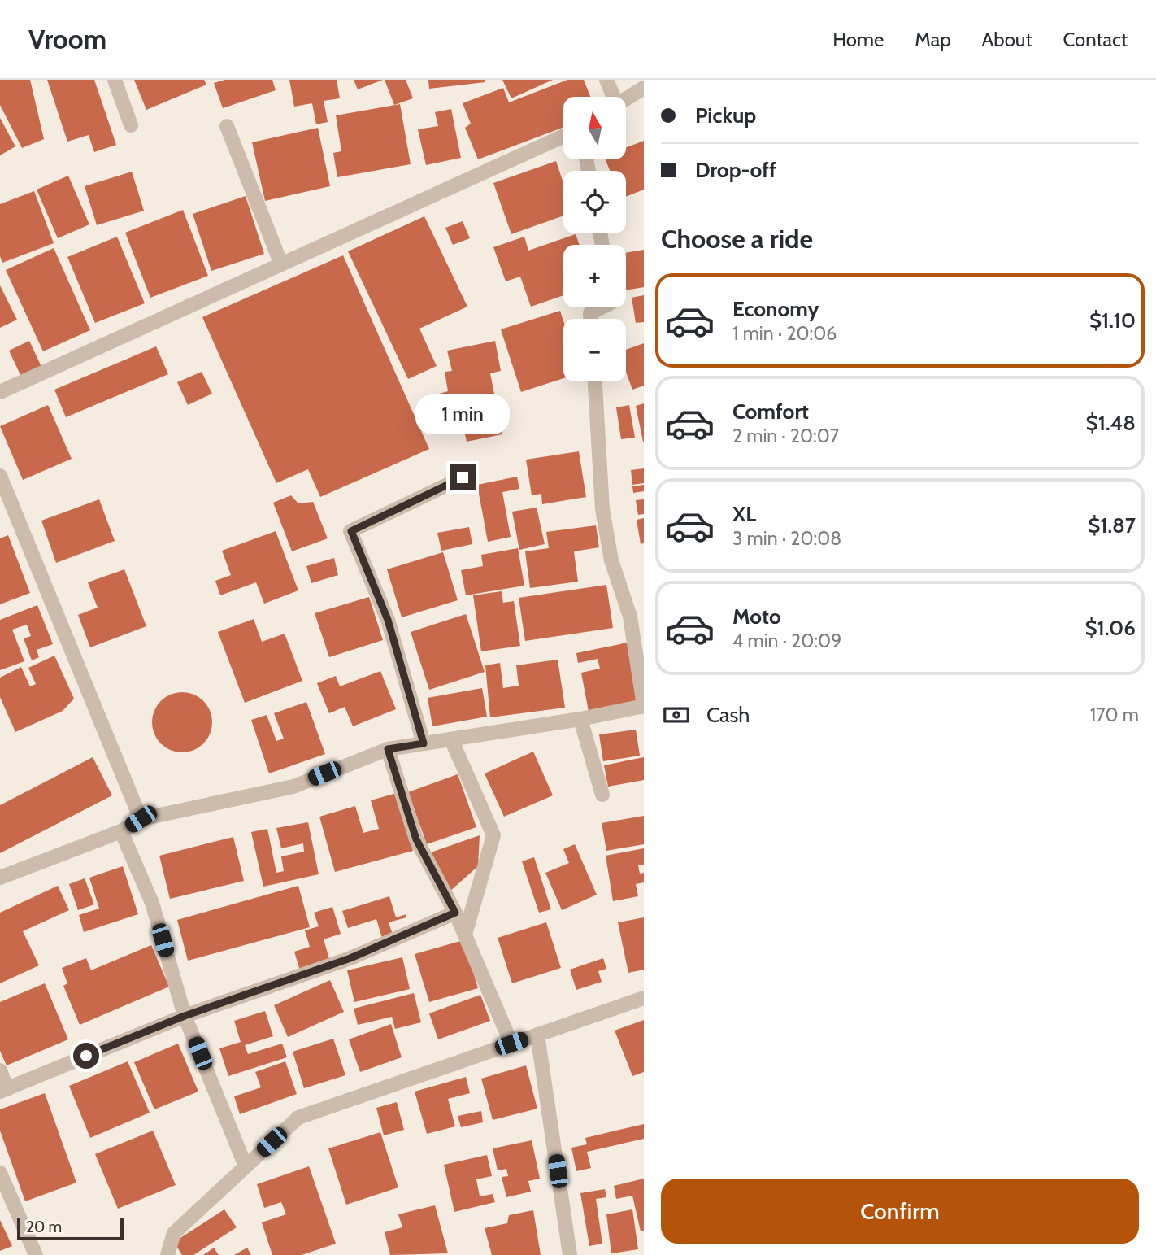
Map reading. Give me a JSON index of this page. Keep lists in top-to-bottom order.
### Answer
{
  "scale_bar": "20 m",
  "north": "top",
  "page": {
    "header": "Vroom",
    "nav": [
      "Home",
      "Map",
      "About",
      "Contact"
    ],
    "banner": ["Pickup", "Drop-off"],
    "map_buttons": ["+", "−"],
    "heading": "Choose a ride",
    "list": [
      {
        "name": "Economy",
        "note": "1 min · 20:06",
        "value": "$1.10"
      },
      {
        "name": "Comfort",
        "note": "2 min · 20:07",
        "value": "$1.48"
      },
      {
        "name": "XL",
        "note": "3 min · 20:08",
        "value": "$1.87"
      },
      {
        "name": "Moto",
        "note": "4 min · 20:09",
        "value": "$1.06"
      }
    ],
    "bubble": "1 min",
    "pay": ["Cash", "170 m"],
    "buttons": "Confirm",
    "scale": "20 m"
  }
}
